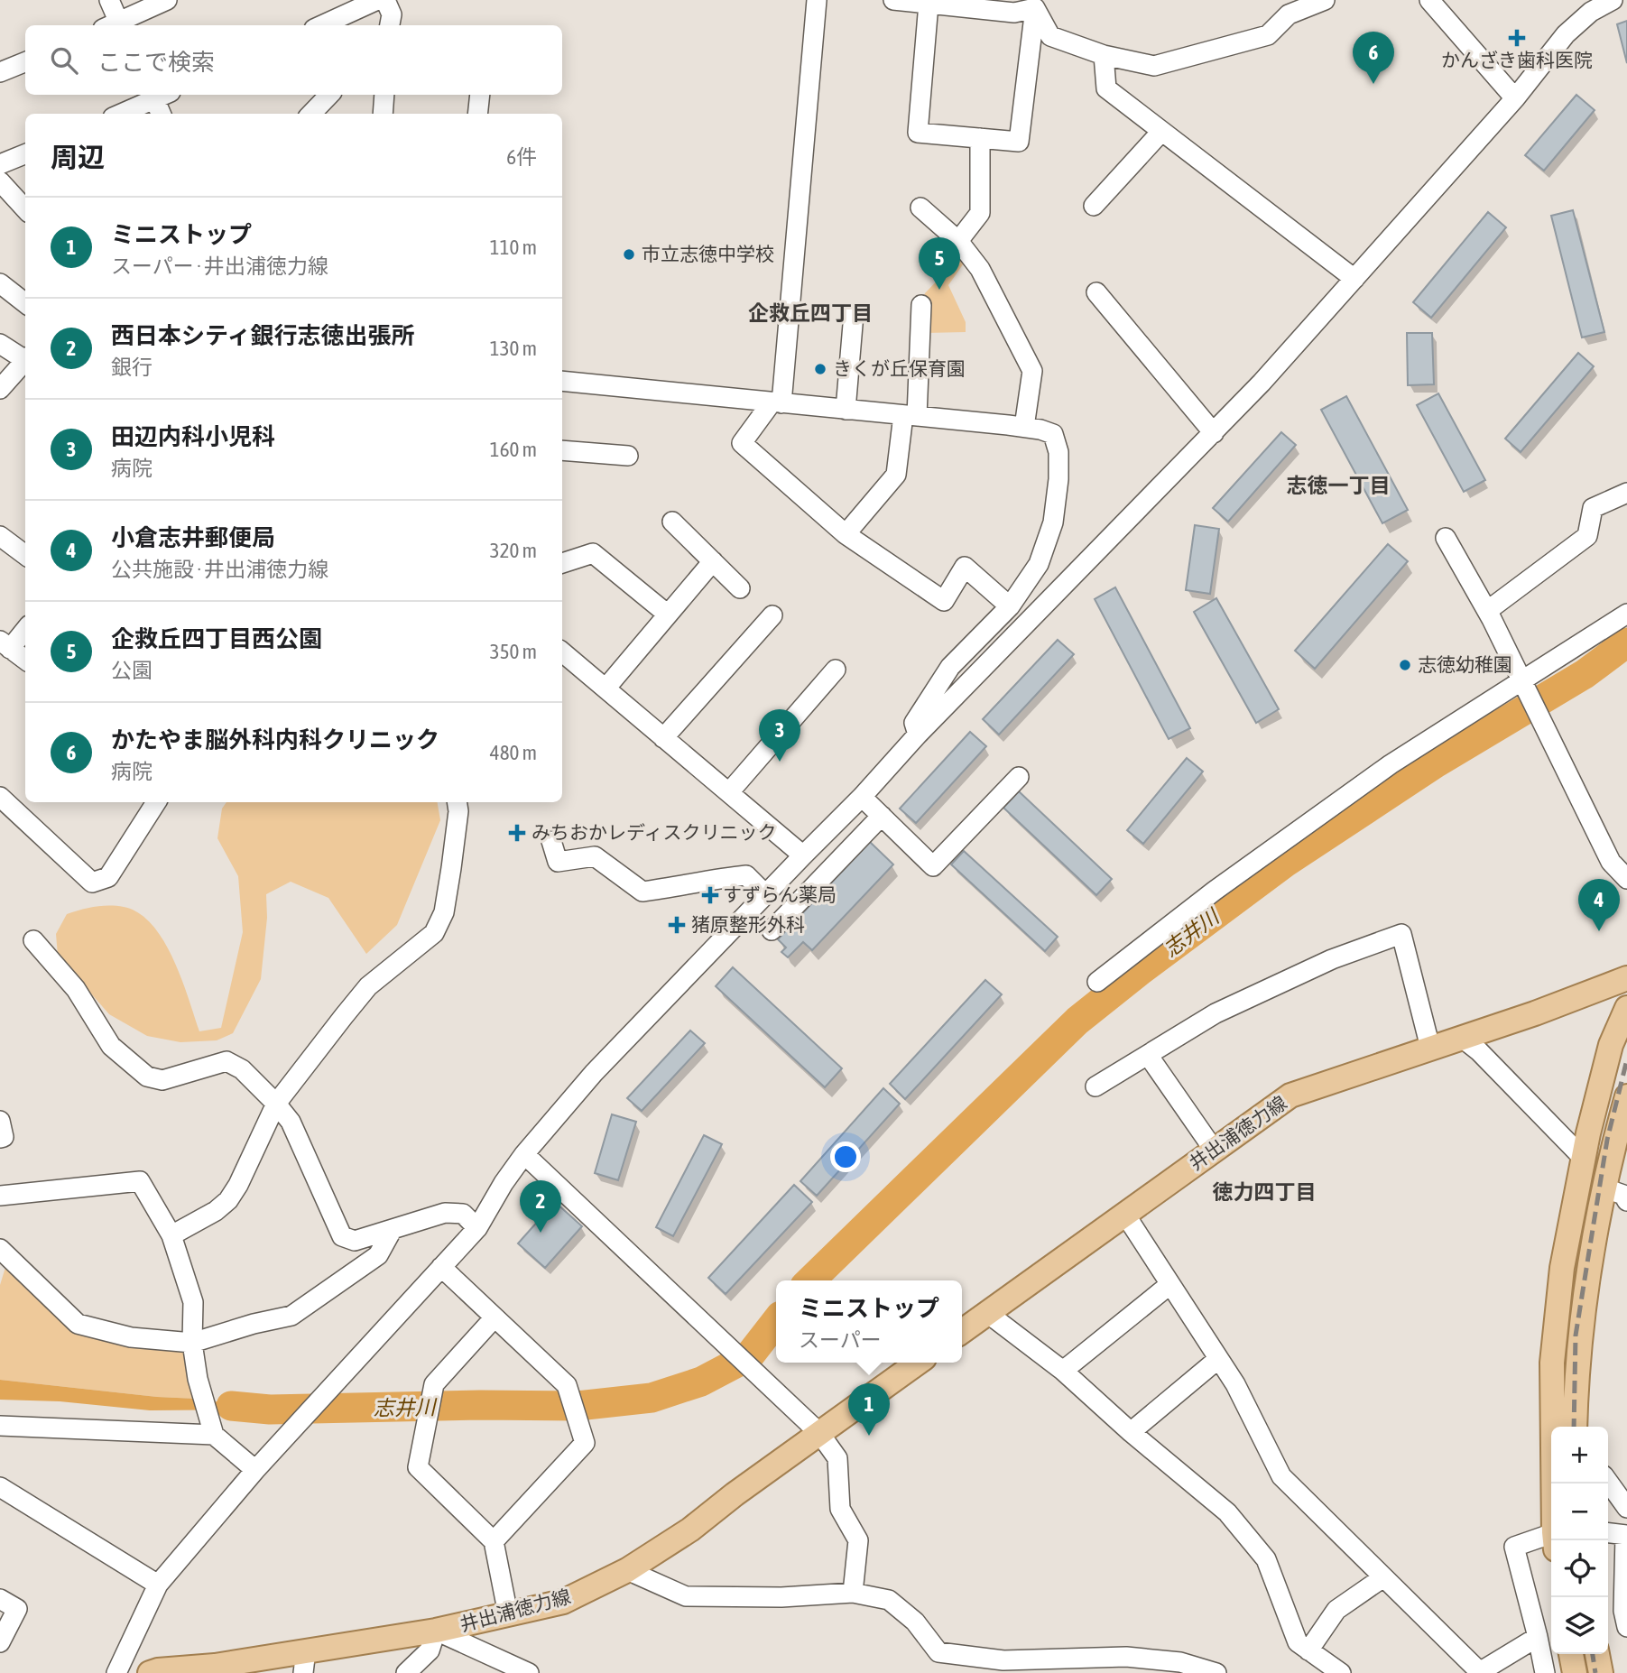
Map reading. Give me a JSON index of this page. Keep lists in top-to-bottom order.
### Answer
{
  "streets": {
    "main road": ["井出浦徳力線"]
  },
  "districts": ["企救丘四丁目", "志徳一丁目", "徳力四丁目"],
  "water": ["志井川"],
  "places": {
    "health": [
      "かんざき歯科医院",
      "みちおかレディスクリニック",
      "すずらん薬局",
      "猪原整形外科"
    ],
    "other": ["市立志徳中学校", "きくが丘保育園", "志徳幼稚園"]
  },
  "page": {
    "search": "ここで検索",
    "pins": [
      "6",
      "5",
      "3",
      "4",
      "2",
      "1"
    ],
    "heading": ["周辺", "6件"],
    "list": [
      {
        "mark": "1",
        "name": "ミニストップ",
        "note": "スーパー · 井出浦徳力線",
        "value": "110 m"
      },
      {
        "mark": "2",
        "name": "西日本シティ銀行志徳出張所",
        "note": "銀行",
        "value": "130 m"
      },
      {
        "mark": "3",
        "name": "田辺内科小児科",
        "note": "病院",
        "value": "160 m"
      },
      {
        "mark": "4",
        "name": "小倉志井郵便局",
        "note": "公共施設 · 井出浦徳力線",
        "value": "320 m"
      },
      {
        "mark": "5",
        "name": "企救丘四丁目西公園",
        "note": "公園",
        "value": "350 m"
      },
      {
        "mark": "6",
        "name": "かたやま脳外科内科クリニック",
        "note": "病院",
        "value": "480 m"
      }
    ],
    "popup": ["ミニストップ", "スーパー"],
    "map_buttons": ["+", "−"]
  }
}
